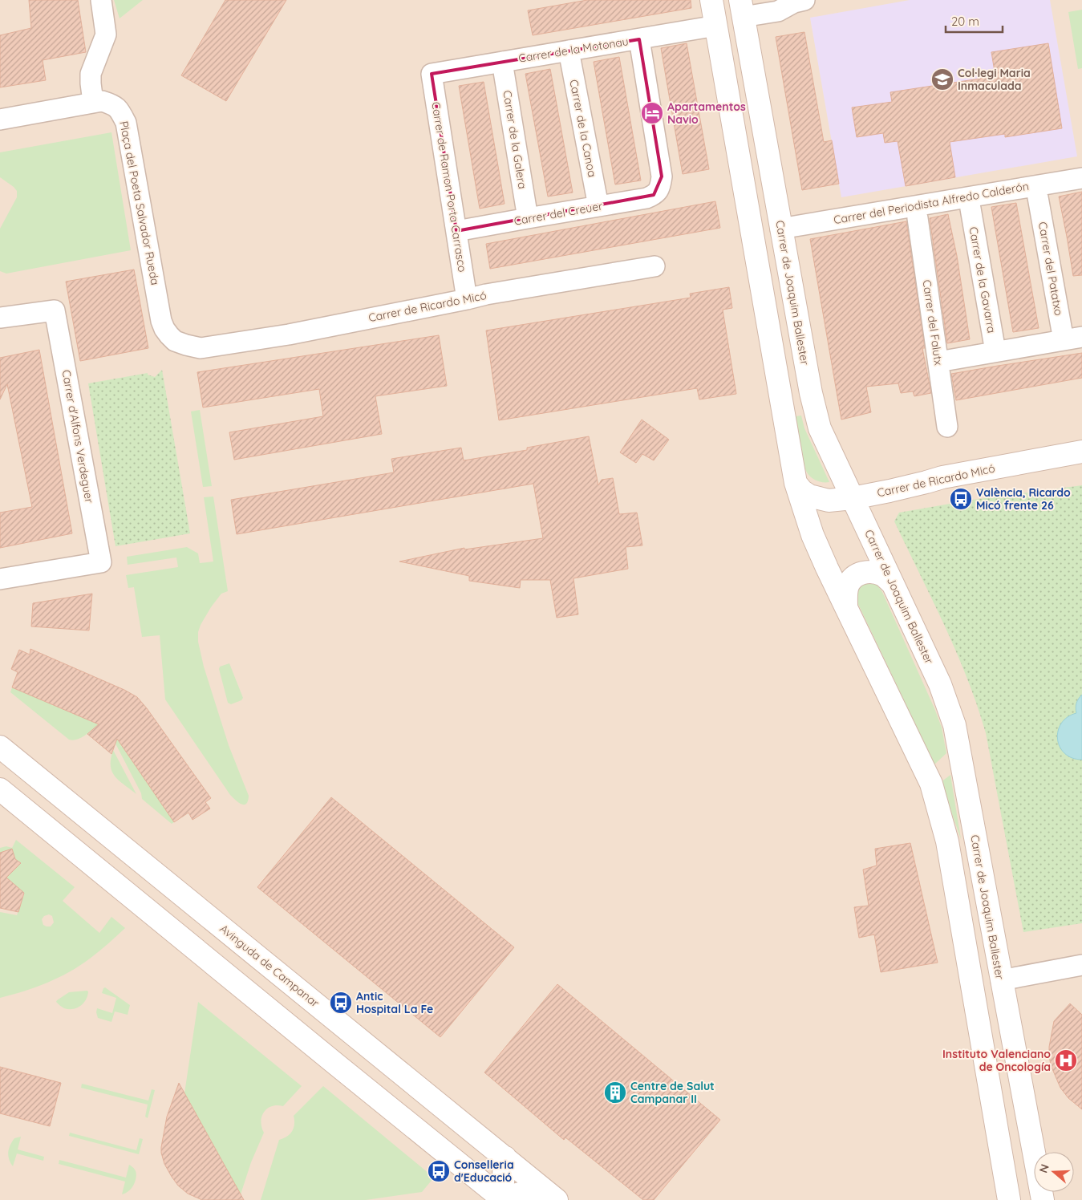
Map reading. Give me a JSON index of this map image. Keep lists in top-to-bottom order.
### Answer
{
  "streets": {
    "street": [
      "Carrer de la Motonau",
      "Carrer de la Canoa",
      "Carrer de la Galera",
      "Carrer de Ramon Porta Carrasco",
      "Plaça del Poeta Salvador Rueda",
      "Carrer del Periodista Alfredo Calderón",
      "Carrer del Creuer",
      "Carrer del Patatxo",
      "Carrer de la Gavarra",
      "Carrer de Joaquim Ballester",
      "Carrer de Ricardo Micó",
      "Carrer del Falutx",
      "Carrer d'Alfons Verdeguer",
      "Avinguda de Campanar"
    ]
  },
  "crossings": [
    ["Carrer de la Motonau", "Carrer de la Canoa"],
    ["Carrer de la Motonau", "Carrer de la Galera"],
    ["Carrer de la Motonau", "Carrer de Ramon Porta Carrasco"],
    ["Carrer de la Motonau", "Carrer del Creuer"],
    ["Carrer de la Canoa", "Carrer del Creuer"],
    ["Carrer de la Galera", "Carrer del Creuer"],
    ["Carrer de Ramon Porta Carrasco", "Carrer del Creuer"],
    ["Carrer de Ramon Porta Carrasco", "Carrer de Ricardo Micó"],
    ["Plaça del Poeta Salvador Rueda", "Carrer de Ricardo Micó"],
    ["Carrer del Periodista Alfredo Calderón", "Carrer de Joaquim Ballester"],
    ["Carrer de Joaquim Ballester", "Carrer de Ricardo Micó"]
  ],
  "places": {
    "school or university": ["Col·legi Maria Inmaculada"],
    "hotel": ["Apartamentos Navio"],
    "bus stop": ["València, Ricardo Micó frente 26", "Antic Hospital La Fe", "Conselleria d'Educació"],
    "hospital": ["Instituto Valenciano de Oncología"],
    "building": ["Centre de Salut Campanar II"]
  },
  "scale_bar": "20 m",
  "north": "left"
}
